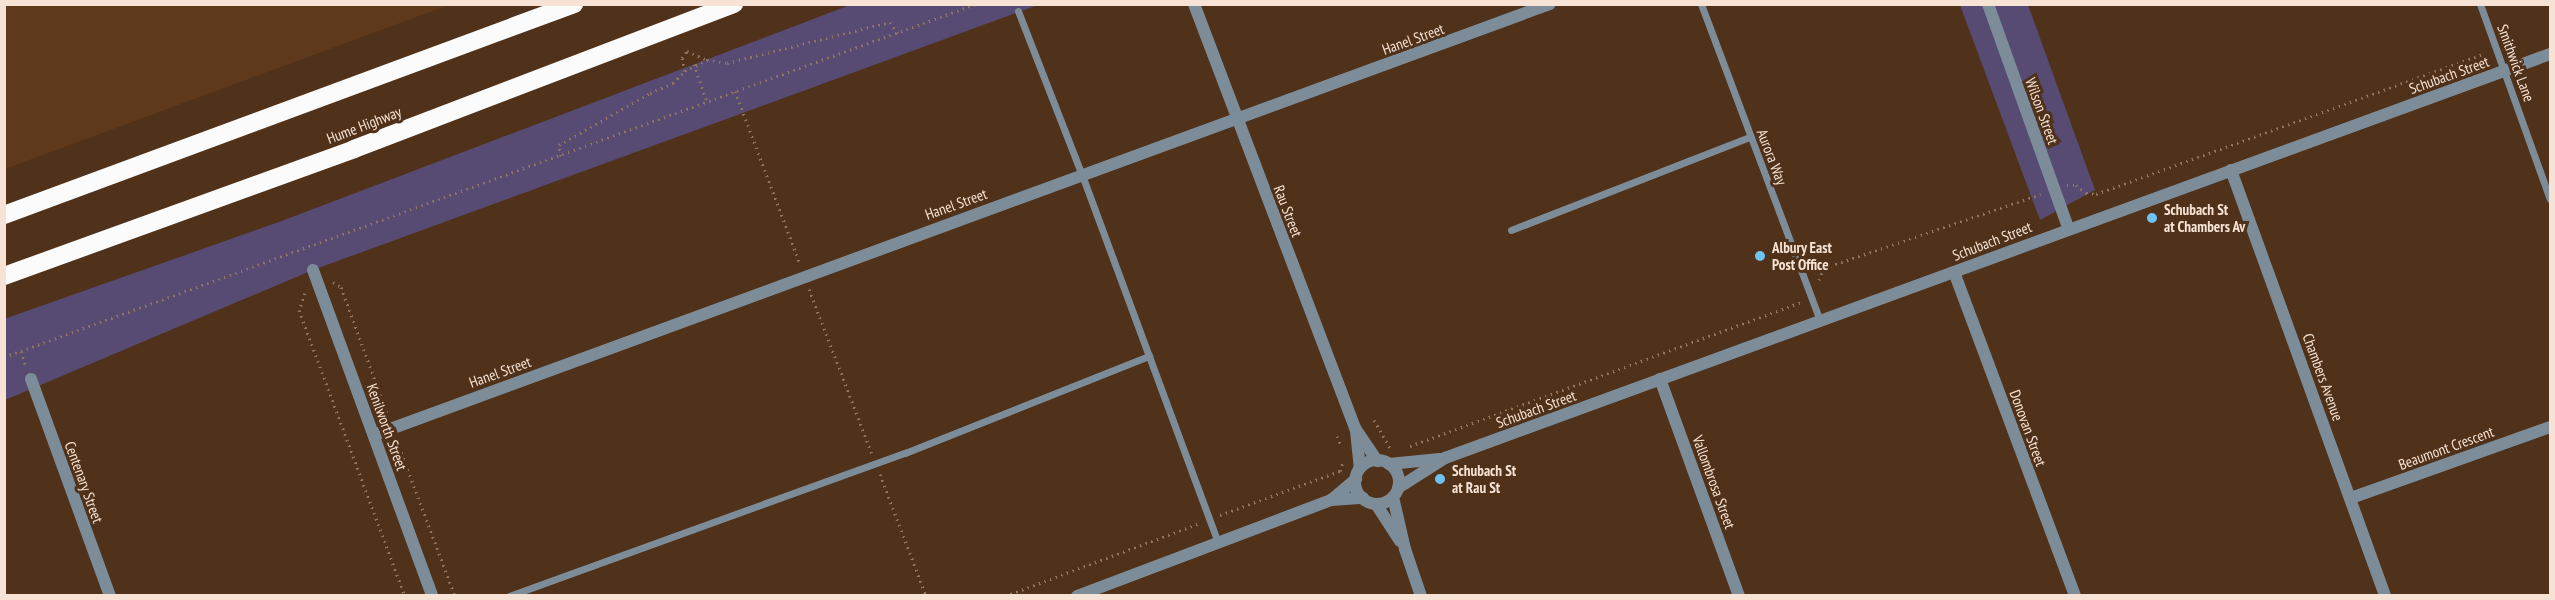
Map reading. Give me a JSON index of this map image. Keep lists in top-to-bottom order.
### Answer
{
  "streets": {
    "highway": ["Hume Highway"],
    "street": [
      "Hanel Street",
      "Schubach Street",
      "Wilson Street",
      "Rau Street",
      "Chambers Avenue",
      "Kenilworth Street",
      "Donovan Street",
      "Beaumont Crescent",
      "Centenary Street",
      "Vallombrosa Street"
    ],
    "lane": ["Smithwick Lane", "Aurora Way"]
  },
  "crossings": [
    ["Hanel Street", "Rau Street"],
    ["Hanel Street", "Kenilworth Street"],
    ["Smithwick Lane", "Schubach Street"],
    ["Schubach Street", "Wilson Street"],
    ["Schubach Street", "Aurora Way"],
    ["Schubach Street", "Rau Street"],
    ["Schubach Street", "Chambers Avenue"],
    ["Schubach Street", "Donovan Street"],
    ["Schubach Street", "Vallombrosa Street"],
    ["Chambers Avenue", "Beaumont Crescent"]
  ],
  "places": ["Schubach St at Chambers Av", "Albury East Post Office", "Schubach St at Rau St"]
}
